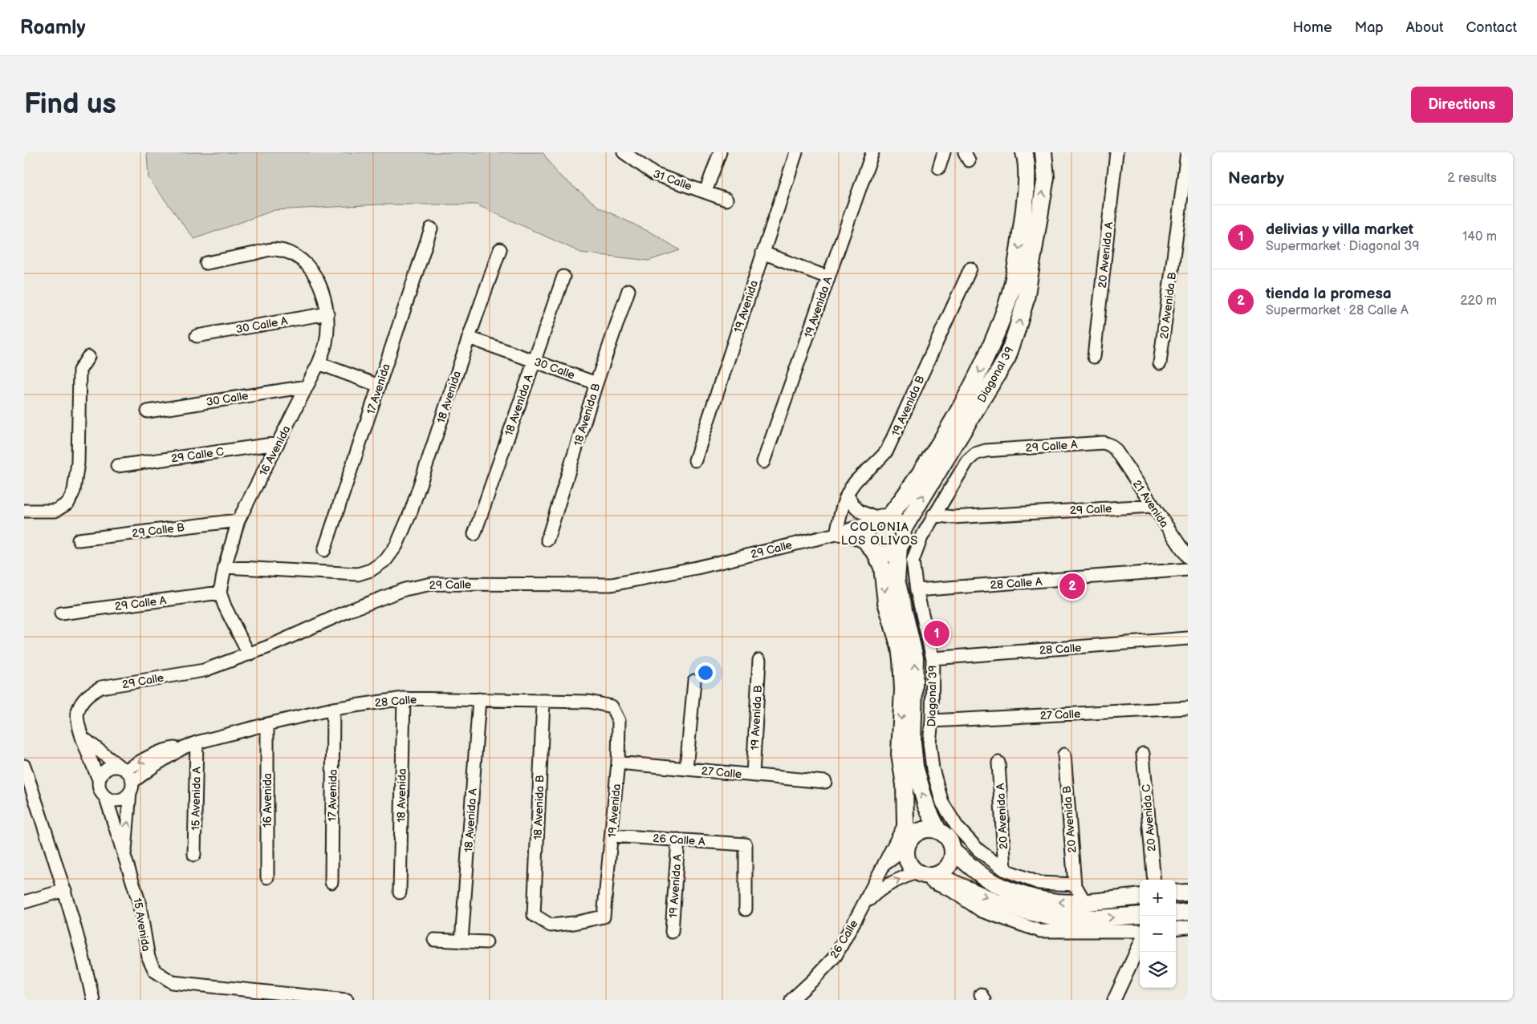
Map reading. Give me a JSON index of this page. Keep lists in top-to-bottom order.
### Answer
{
  "streets": {
    "street": [
      "31 Calle",
      "20 Avenida A",
      "20 Avenida B",
      "19 Avenida",
      "19 Avenida A",
      "30 Calle A",
      "30 Calle",
      "Diagonal 39",
      "17 Avenida",
      "18 Avenida",
      "18 Avenida A",
      "19 Avenida B",
      "18 Avenida B",
      "29 Calle A",
      "16 Avenida",
      "29 Calle C",
      "21 Avenida",
      "29 Calle",
      "29 Calle B",
      "28 Calle A",
      "28 Calle",
      "27 Calle",
      "15 Avenida A",
      "20 Avenida C",
      "26 Calle A",
      "15 Avenida",
      "26 Calle"
    ]
  },
  "crossings": [
    ["20 Avenida A", "Diagonal 39"],
    ["20 Avenida B", "Diagonal 39"],
    ["19 Avenida", "18 Avenida B"],
    ["19 Avenida", "28 Calle"],
    ["19 Avenida", "27 Calle"],
    ["19 Avenida", "26 Calle A"],
    ["19 Avenida A", "26 Calle A"],
    ["30 Calle A", "16 Avenida"],
    ["30 Calle", "18 Avenida"],
    ["30 Calle", "18 Avenida A"],
    ["30 Calle", "18 Avenida B"],
    ["30 Calle", "16 Avenida"],
    ["Diagonal 39", "29 Calle A"],
    ["Diagonal 39", "29 Calle"],
    ["Diagonal 39", "28 Calle A"],
    ["Diagonal 39", "28 Calle"],
    ["Diagonal 39", "27 Calle"],
    ["Diagonal 39", "26 Calle"],
    ["17 Avenida", "28 Calle"],
    ["18 Avenida", "16 Avenida"],
    ["18 Avenida", "28 Calle"],
    ["18 Avenida A", "28 Calle"],
    ["19 Avenida B", "29 Calle"],
    ["19 Avenida B", "27 Calle"],
    ["18 Avenida B", "28 Calle"],
    ["29 Calle A", "16 Avenida"],
    ["29 Calle A", "21 Avenida"],
    ["16 Avenida", "29 Calle C"],
    ["16 Avenida", "29 Calle B"],
    ["16 Avenida", "28 Calle"],
    ["21 Avenida", "29 Calle"],
    ["28 Calle", "15 Avenida A"],
    ["28 Calle", "15 Avenida"]
  ],
  "districts": ["COLONIA LOS OLIVOS"],
  "page": {
    "header": "Roamly",
    "nav": [
      "Home",
      "Map",
      "About",
      "Contact"
    ],
    "buttons": "Directions",
    "title": "Find us",
    "heading": ["Nearby", "2 results"],
    "list": [
      {
        "mark": "1",
        "name": "delivias y villa market",
        "note": "Supermarket · Diagonal 39",
        "value": "140 m"
      },
      {
        "mark": "2",
        "name": "tienda la promesa",
        "note": "Supermarket · 28 Calle A",
        "value": "220 m"
      }
    ],
    "pins": ["2", "1"],
    "map_buttons": ["+", "−"]
  }
}
